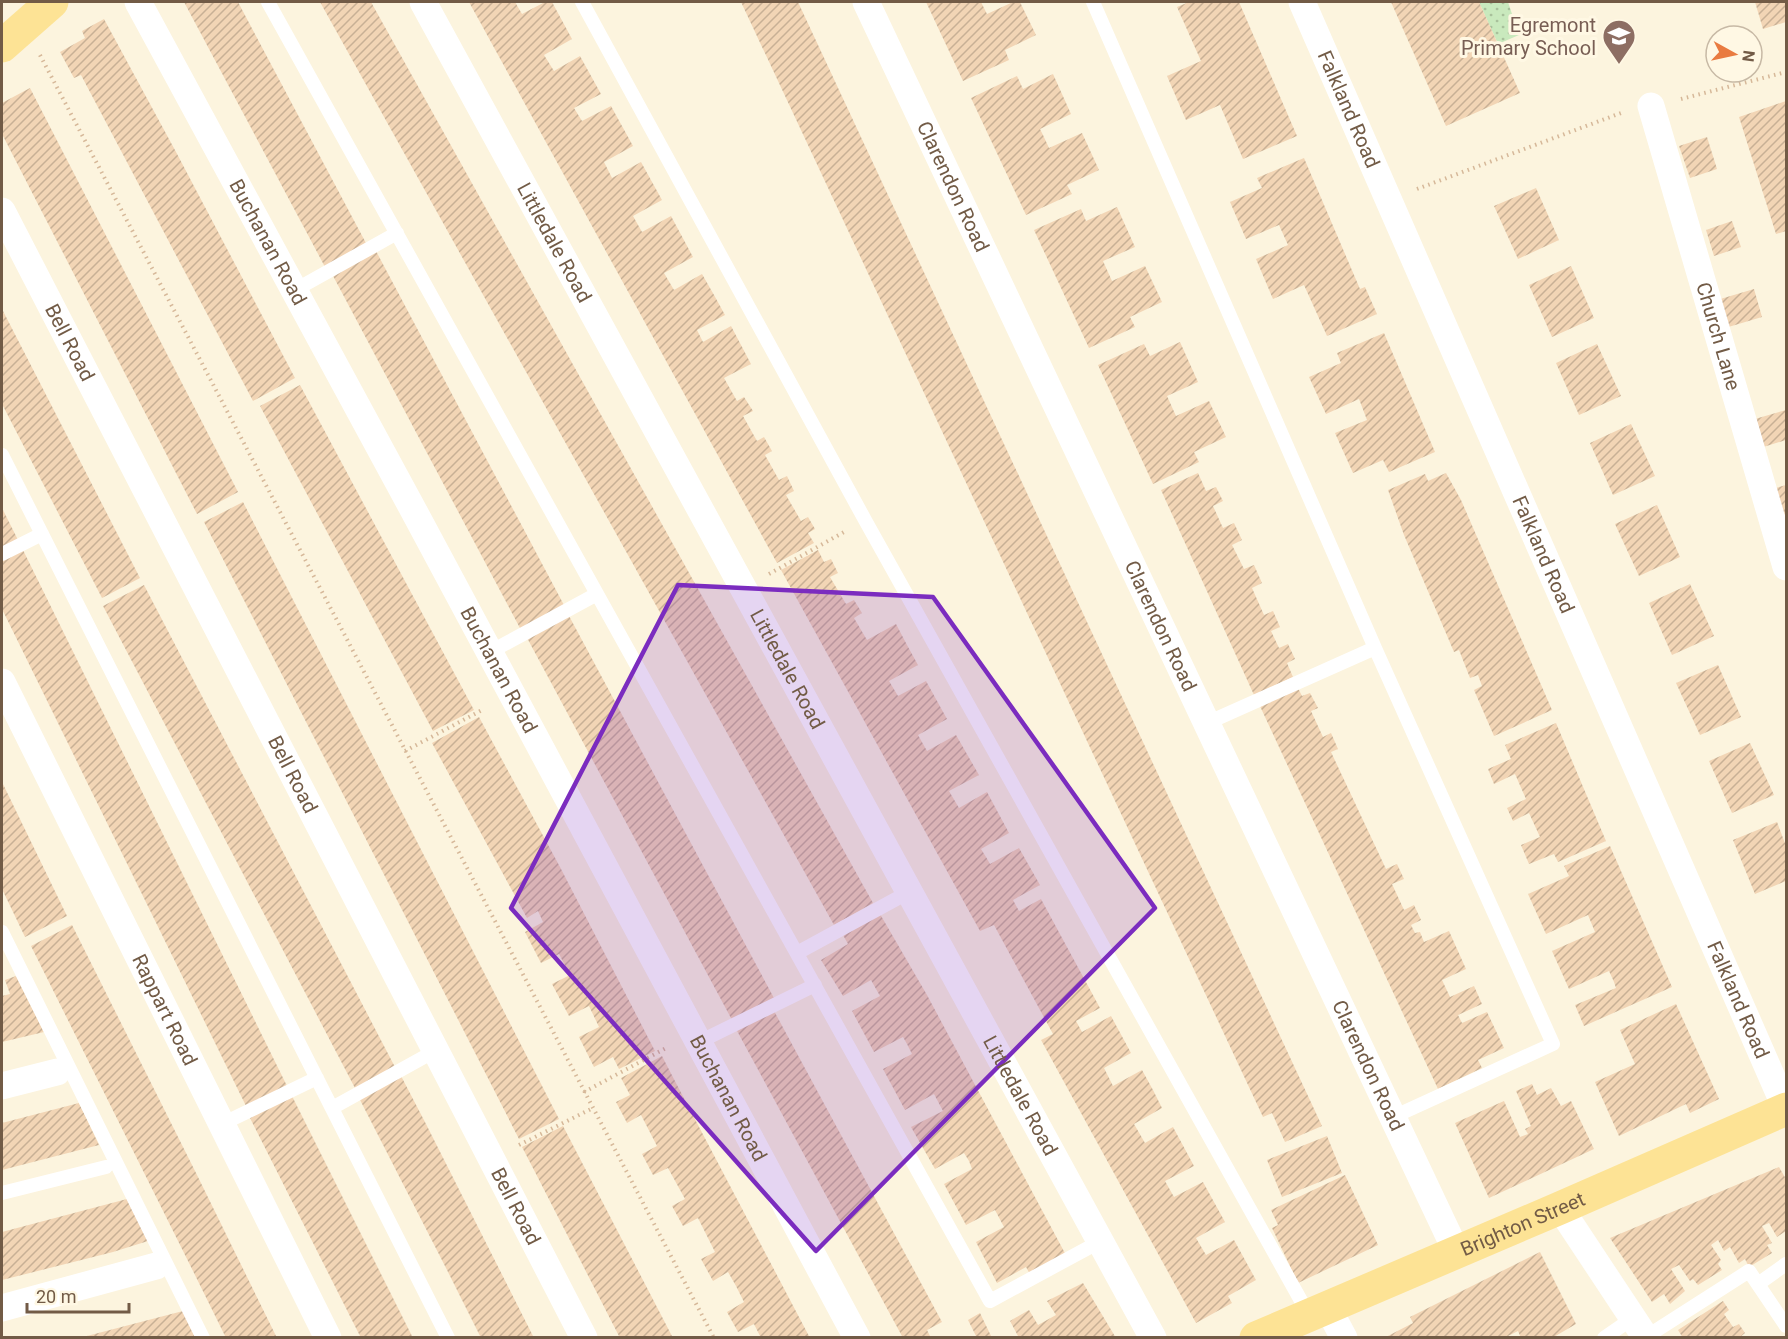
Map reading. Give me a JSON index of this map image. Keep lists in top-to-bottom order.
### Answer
{
  "streets": {
    "main road": ["Brighton Street"],
    "street": [
      "Falkland Road",
      "Clarendon Road",
      "Buchanan Road",
      "Littledale Road",
      "Church Lane",
      "Bell Road",
      "Rappart Road"
    ]
  },
  "crossings": [
    ["Falkland Road", "Brighton Street"],
    ["Clarendon Road", "Brighton Street"]
  ],
  "places": {
    "school or university": ["Egremont Primary School"]
  },
  "scale_bar": "20 m",
  "north": "right"
}
